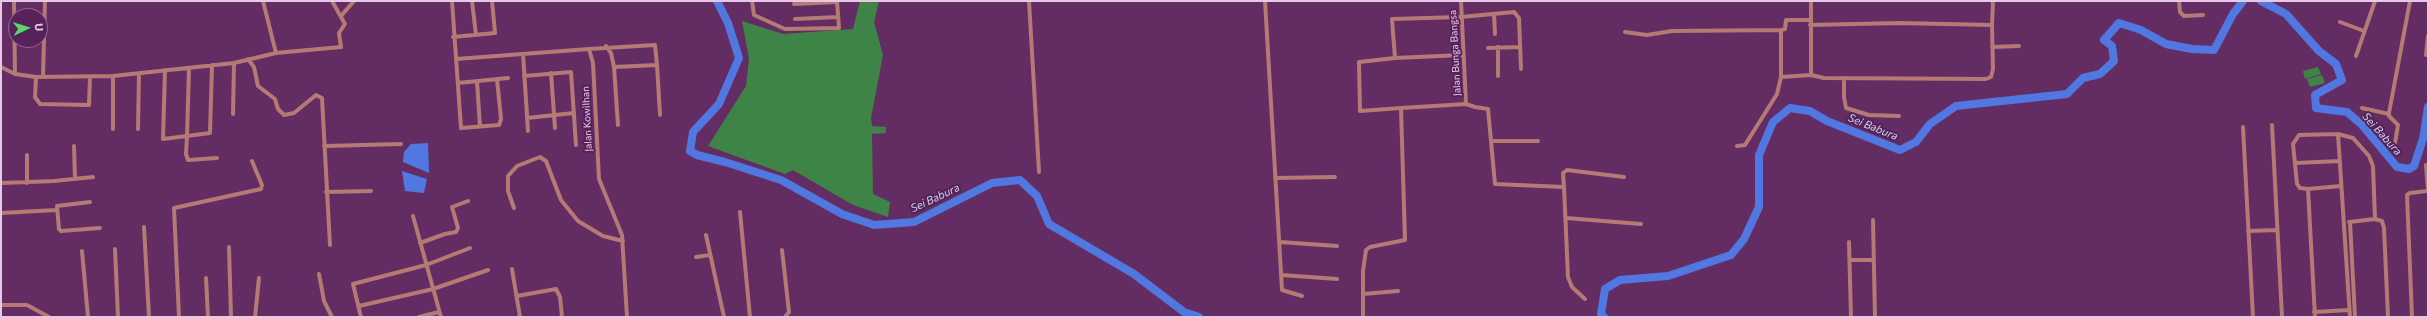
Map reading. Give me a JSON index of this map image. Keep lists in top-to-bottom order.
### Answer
{
  "streets": {
    "street": ["Jalan Bunga Bangsa", "Jalan Kowilhan"]
  },
  "water": ["Sei Babura"],
  "north": "right"
}
